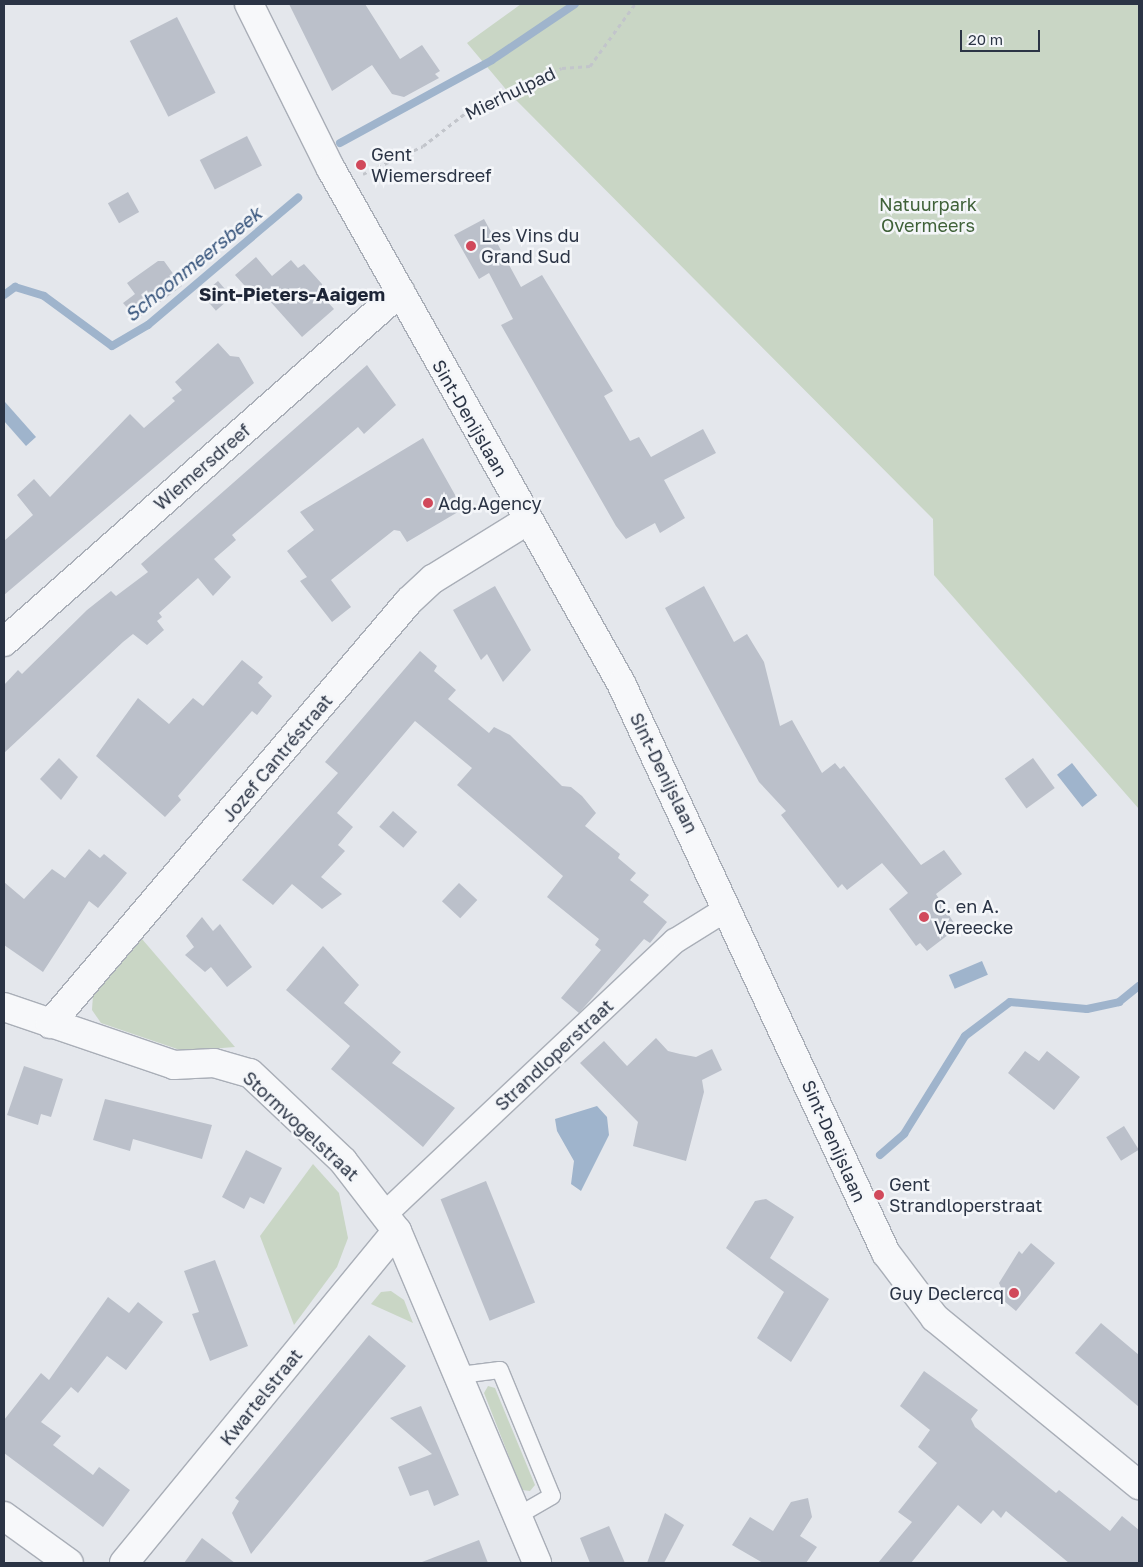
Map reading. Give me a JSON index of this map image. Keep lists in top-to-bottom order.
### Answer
{
  "streets": {
    "street": [
      "Sint-Denijslaan",
      "Wiemersdreef",
      "Jozef Cantréstraat",
      "Strandloperstraat",
      "Stormvogelstraat",
      "Kwartelstraat"
    ],
    "path": ["Mierhulpad"]
  },
  "crossings": [
    ["Mierhulpad", "Sint-Denijslaan"],
    ["Sint-Denijslaan", "Wiemersdreef"],
    ["Sint-Denijslaan", "Jozef Cantréstraat"],
    ["Sint-Denijslaan", "Strandloperstraat"],
    ["Jozef Cantréstraat", "Stormvogelstraat"],
    ["Strandloperstraat", "Stormvogelstraat"],
    ["Strandloperstraat", "Kwartelstraat"],
    ["Stormvogelstraat", "Kwartelstraat"]
  ],
  "districts": ["Sint-Pieters-Aaigem"],
  "water": ["Schoonmeersbeek"],
  "parks": ["Natuurpark Overmeers"],
  "places": [
    "Gent Wiemersdreef",
    "Les Vins du Grand Sud",
    "Adg.Agency",
    "C. en A. Vereecke",
    "Gent Strandloperstraat",
    "Guy Declercq"
  ],
  "scale_bar": "20 m"
}
